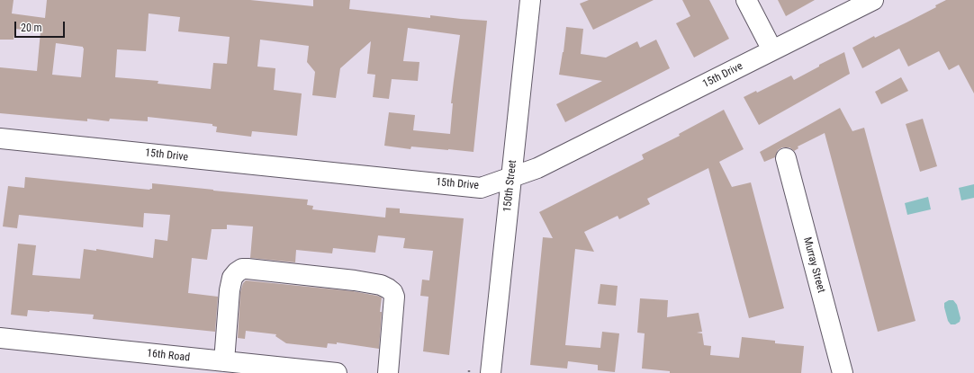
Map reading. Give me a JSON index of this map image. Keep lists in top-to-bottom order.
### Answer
{
  "streets": {
    "street": [
      "15th Drive",
      "150th Street",
      "Murray Street",
      "16th Road"
    ]
  },
  "crossings": [
    ["15th Drive", "150th Street"]
  ],
  "scale_bar": "20 m"
}
